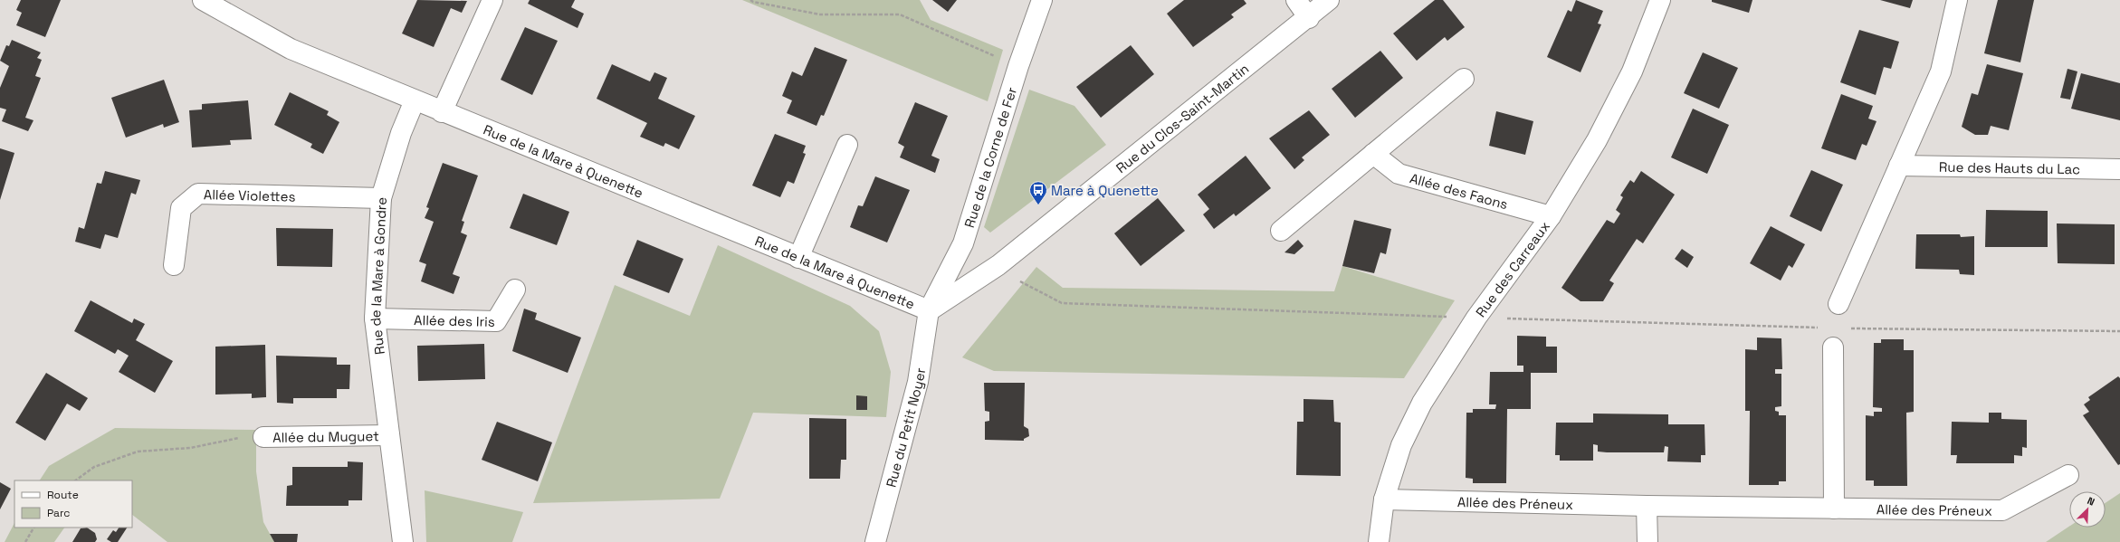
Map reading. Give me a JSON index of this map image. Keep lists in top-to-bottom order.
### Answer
{
  "streets": {
    "street": [
      "Rue du Clos-Saint-Martin",
      "Rue de la Corne de Fer",
      "Rue de la Mare à Quenette",
      "Rue des Hauts du Lac",
      "Allée des Faons",
      "Allée Violettes",
      "Rue des Carreaux",
      "Rue de la Mare à Gondre",
      "Allée des Iris",
      "Rue du Petit Noyer",
      "Allée du Muguet",
      "Allée des Préneux"
    ]
  },
  "crossings": [
    ["Rue du Clos-Saint-Martin", "Rue de la Corne de Fer"],
    ["Rue du Clos-Saint-Martin", "Rue de la Mare à Quenette"],
    ["Rue du Clos-Saint-Martin", "Rue du Petit Noyer"],
    ["Rue de la Corne de Fer", "Rue de la Mare à Quenette"],
    ["Rue de la Corne de Fer", "Rue du Petit Noyer"],
    ["Rue de la Mare à Quenette", "Rue de la Mare à Gondre"],
    ["Rue de la Mare à Quenette", "Rue du Petit Noyer"],
    ["Allée des Faons", "Rue des Carreaux"],
    ["Allée Violettes", "Rue de la Mare à Gondre"],
    ["Rue des Carreaux", "Allée des Préneux"],
    ["Rue de la Mare à Gondre", "Allée des Iris"],
    ["Rue de la Mare à Gondre", "Allée du Muguet"]
  ],
  "places": {
    "bus stop": ["Mare à Quenette"]
  },
  "legend": ["Route", "Parc"],
  "north": "top right"
}
